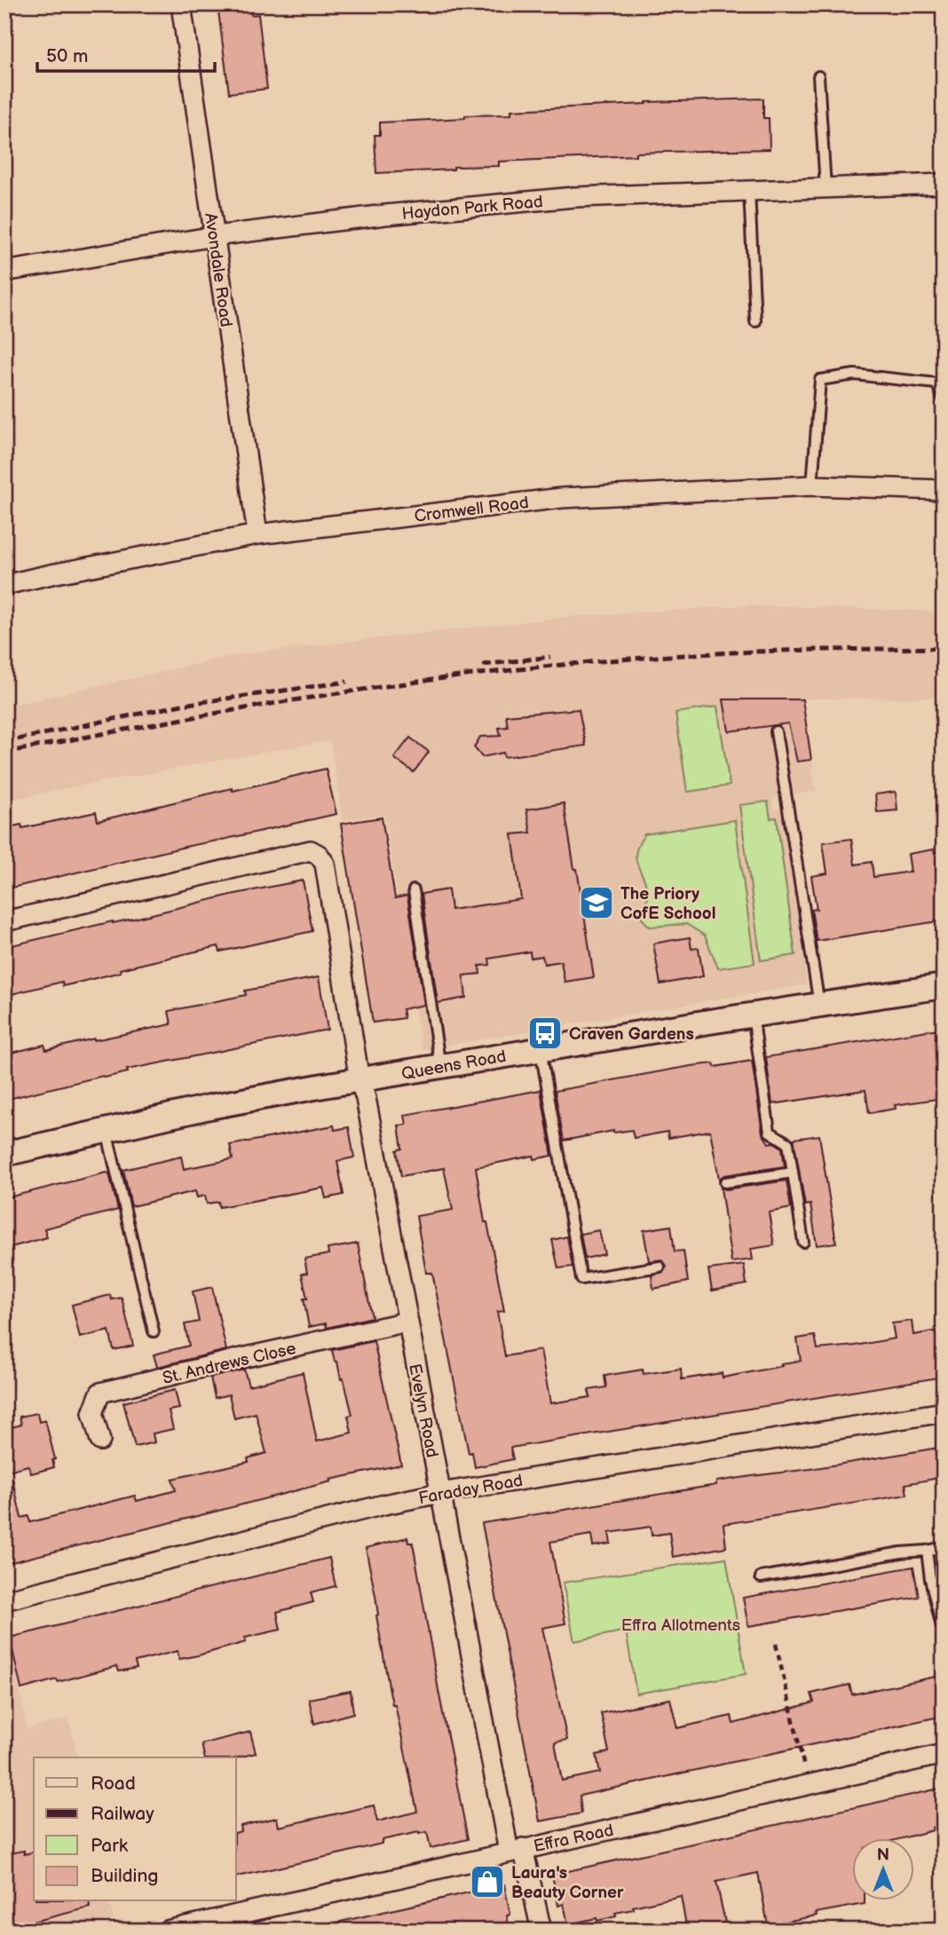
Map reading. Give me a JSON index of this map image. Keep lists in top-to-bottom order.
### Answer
{
  "streets": {
    "street": [
      "Haydon Park Road",
      "Avondale Road",
      "Cromwell Road",
      "Queens Road",
      "St. Andrews Close",
      "Evelyn Road",
      "Faraday Road",
      "Effra Road"
    ]
  },
  "crossings": [
    ["Haydon Park Road", "Avondale Road"],
    ["Avondale Road", "Cromwell Road"],
    ["Queens Road", "Evelyn Road"],
    ["St. Andrews Close", "Evelyn Road"],
    ["Evelyn Road", "Faraday Road"],
    ["Evelyn Road", "Effra Road"]
  ],
  "parks": ["Effra Allotments"],
  "places": {
    "school or university": ["The Priory CofE School"],
    "bus stop": ["Craven Gardens"],
    "shop": ["Laura's Beauty Corner"]
  },
  "legend": [
    "Road",
    "Railway",
    "Park",
    "Building"
  ],
  "scale_bar": "50 m",
  "north": "top"
}
